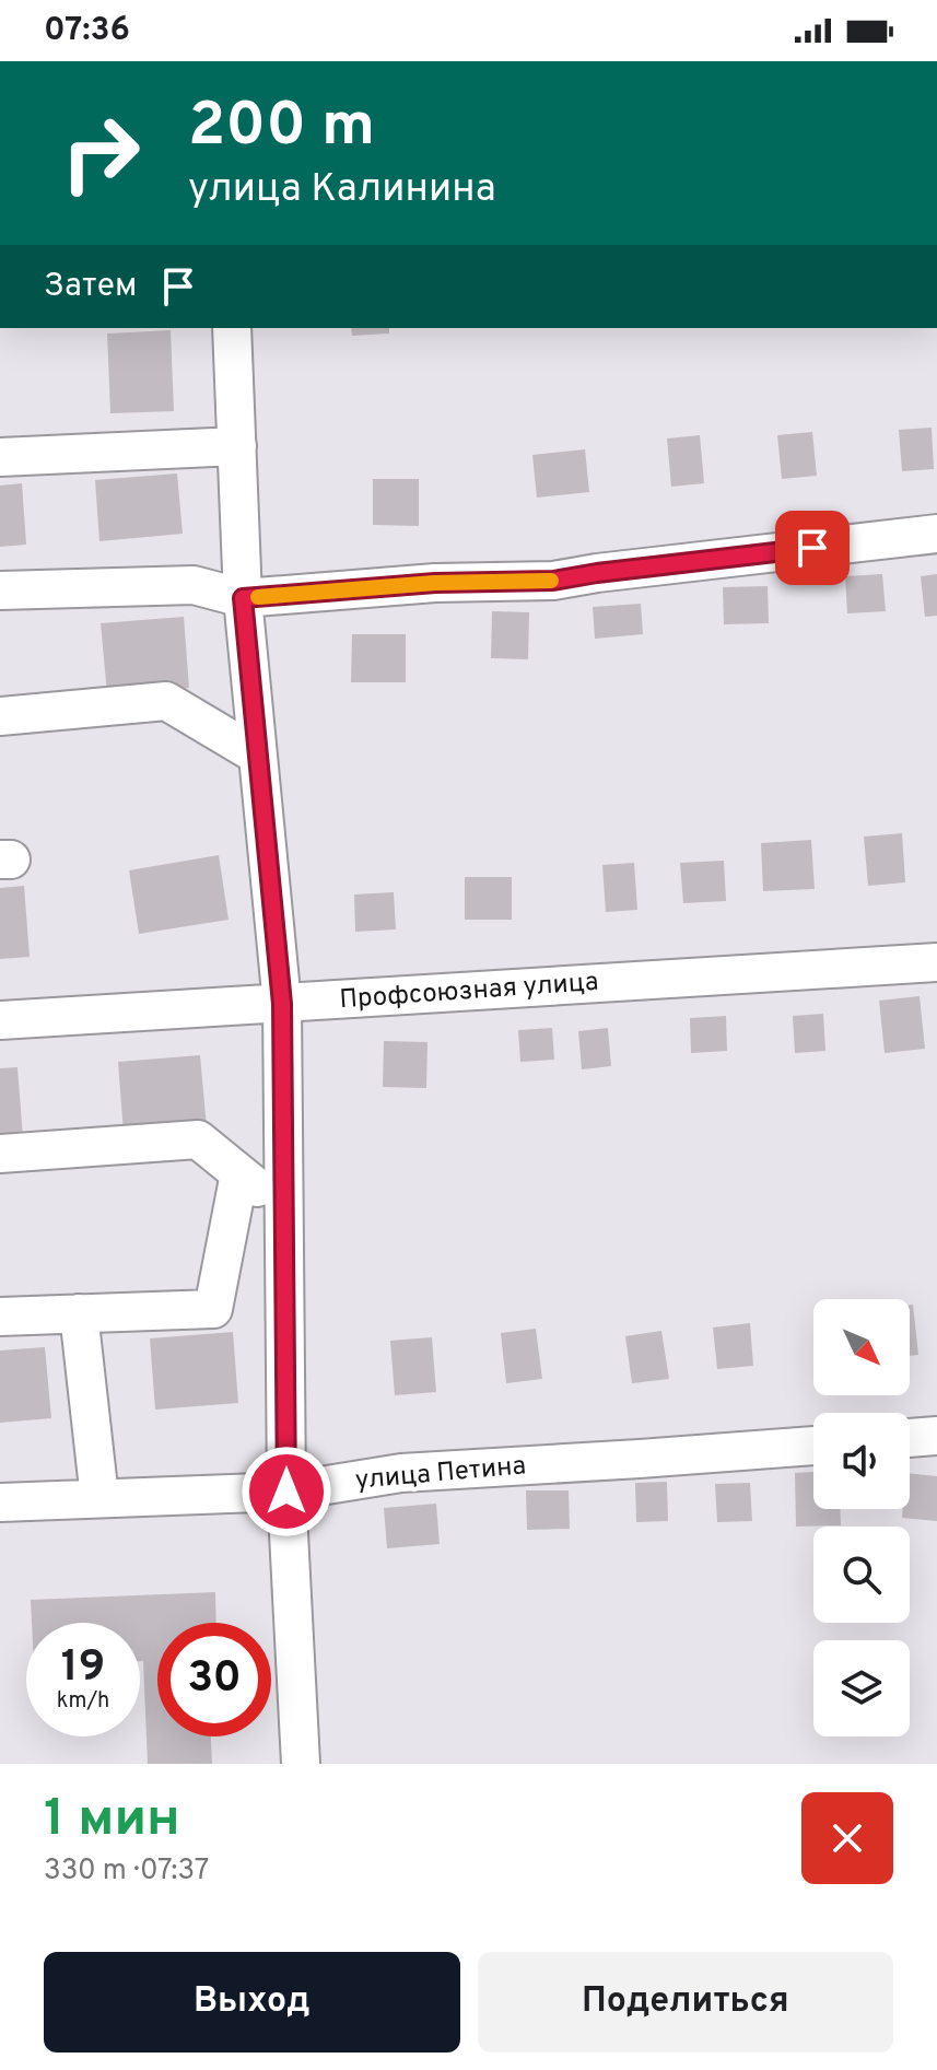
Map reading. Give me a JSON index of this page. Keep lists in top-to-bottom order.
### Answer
{
  "streets": {
    "street": ["Профсоюзная улица", "улица Петина"]
  },
  "north": "bottom right",
  "page": {
    "status": "07:36",
    "turn": ["200 m", "улица Калинина"],
    "then": "Затем",
    "speed": "19 km/h",
    "limit": "30",
    "heading": ["1 мин", "330 m · 07:37"],
    "buttons": ["Выход", "Поделиться"]
  }
}
